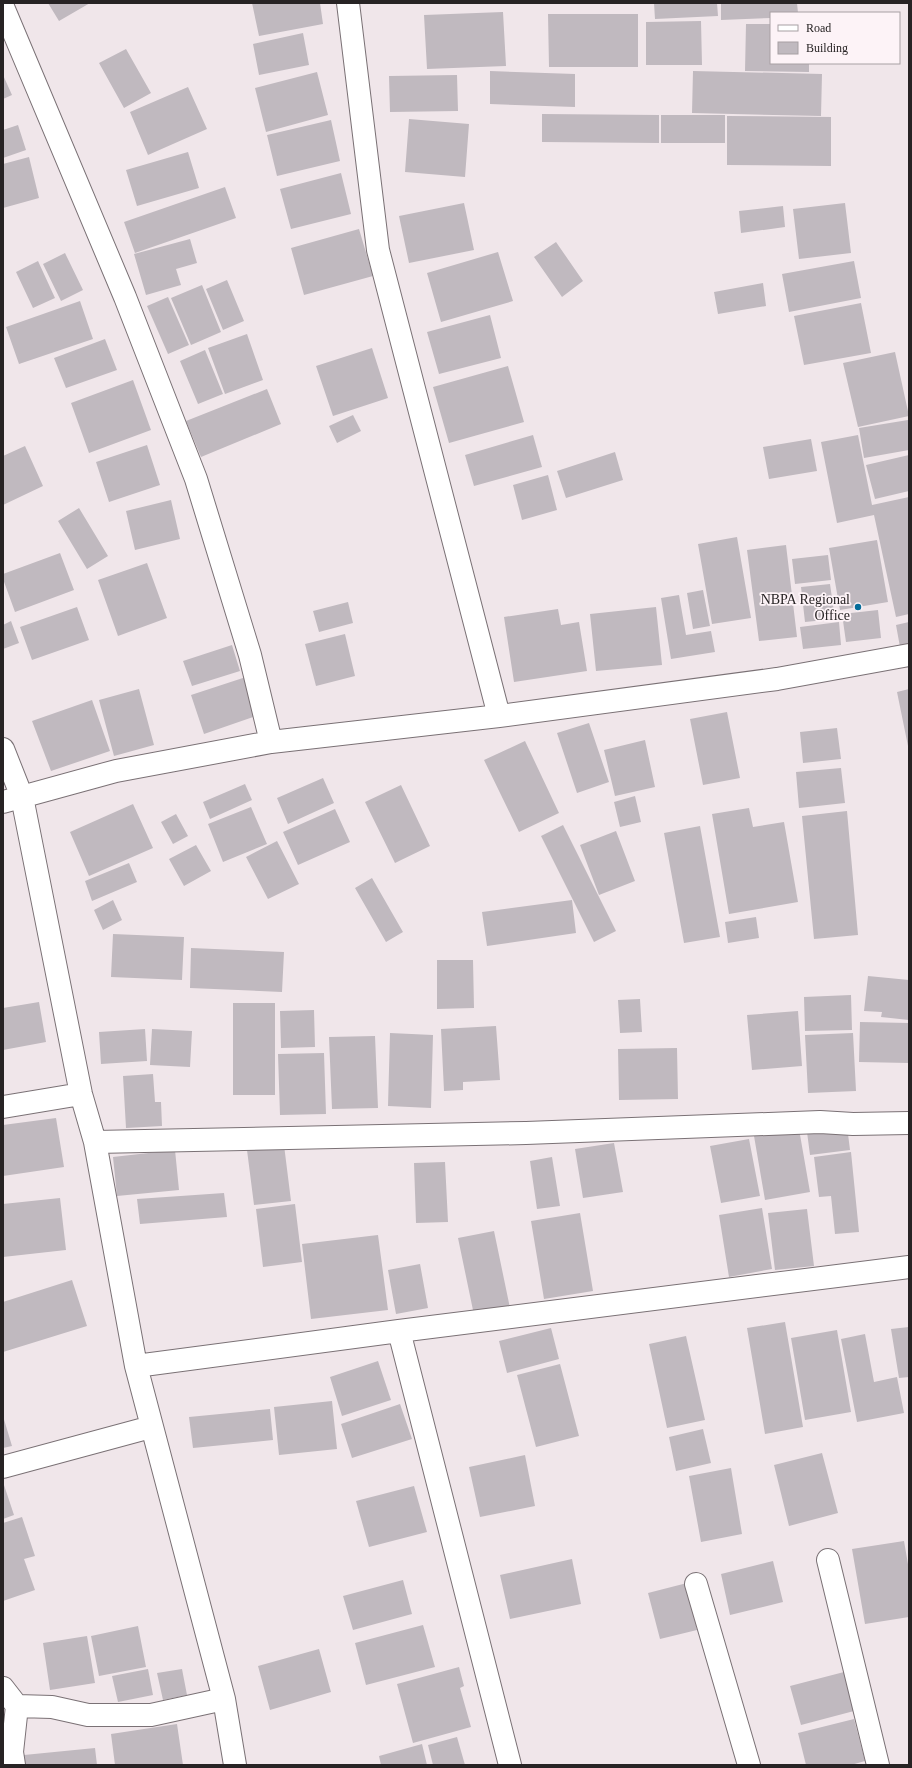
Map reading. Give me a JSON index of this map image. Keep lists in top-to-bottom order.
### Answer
{
  "places": ["NBPA Regional Office"],
  "legend": ["Road", "Building"]
}
